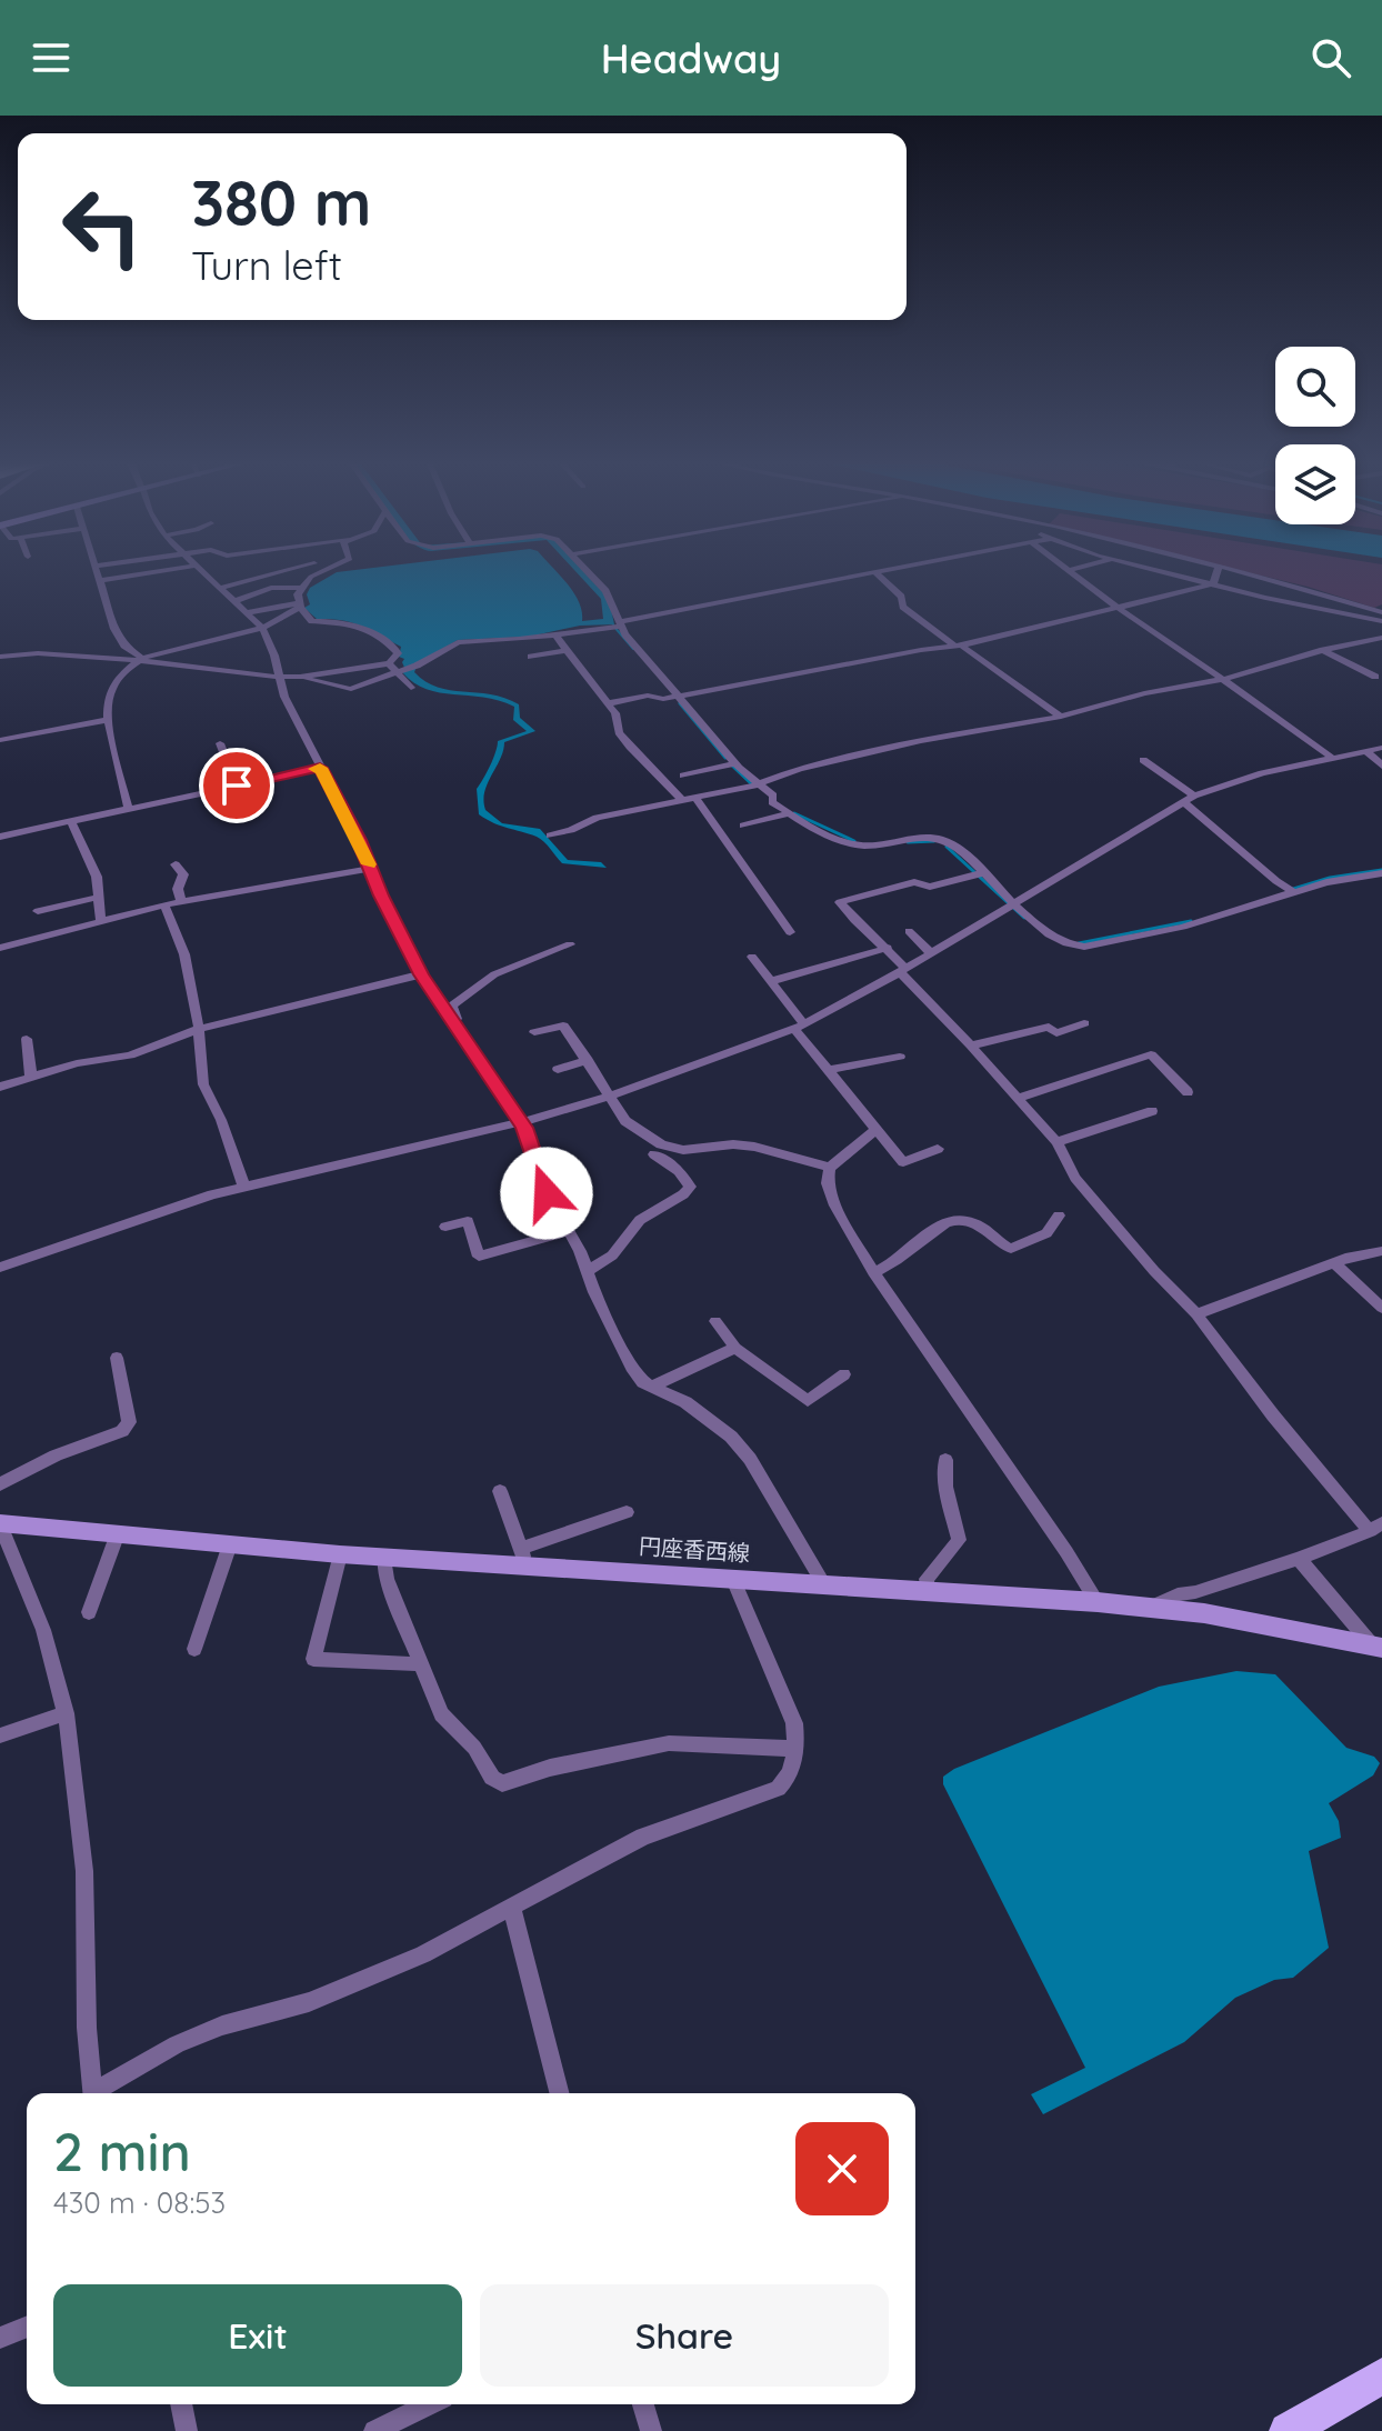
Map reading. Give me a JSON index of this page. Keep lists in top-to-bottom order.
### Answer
{
  "streets": {
    "main road": ["円座香西線"]
  },
  "page": {
    "header": "Headway",
    "turn": ["380 m", "Turn left"],
    "heading": ["2 min", "430 m · 08:53"],
    "buttons": ["Exit", "Share"]
  }
}
